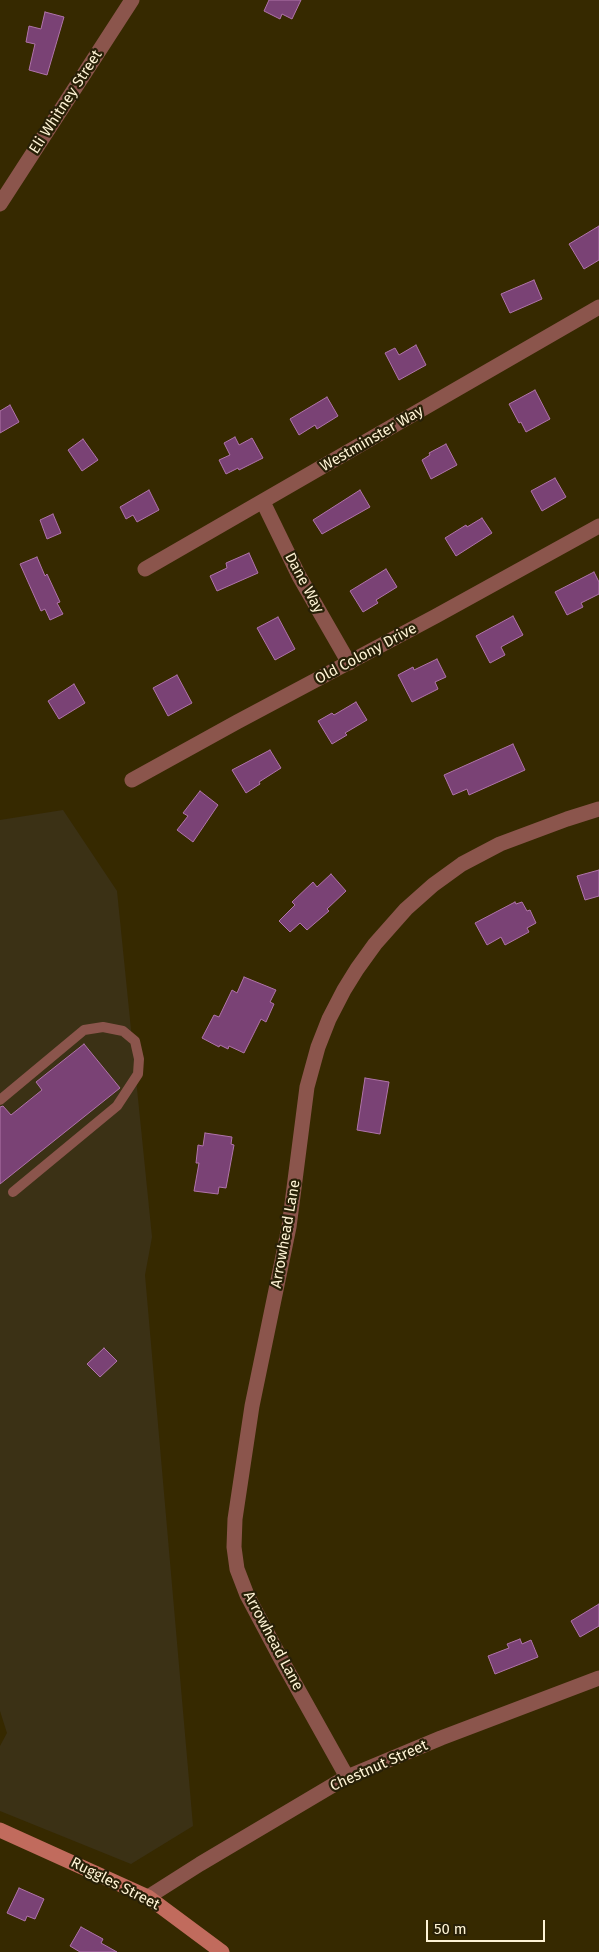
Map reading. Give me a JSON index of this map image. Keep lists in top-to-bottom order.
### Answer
{
  "streets": {
    "street": [
      "Eli Whitney Street",
      "Westminster Way",
      "Dane Way",
      "Old Colony Drive",
      "Arrowhead Lane",
      "Chestnut Street",
      "Ruggles Street"
    ]
  },
  "crossings": [
    ["Westminster Way", "Dane Way"],
    ["Dane Way", "Old Colony Drive"],
    ["Arrowhead Lane", "Chestnut Street"],
    ["Chestnut Street", "Ruggles Street"]
  ],
  "scale_bar": "50 m"
}
